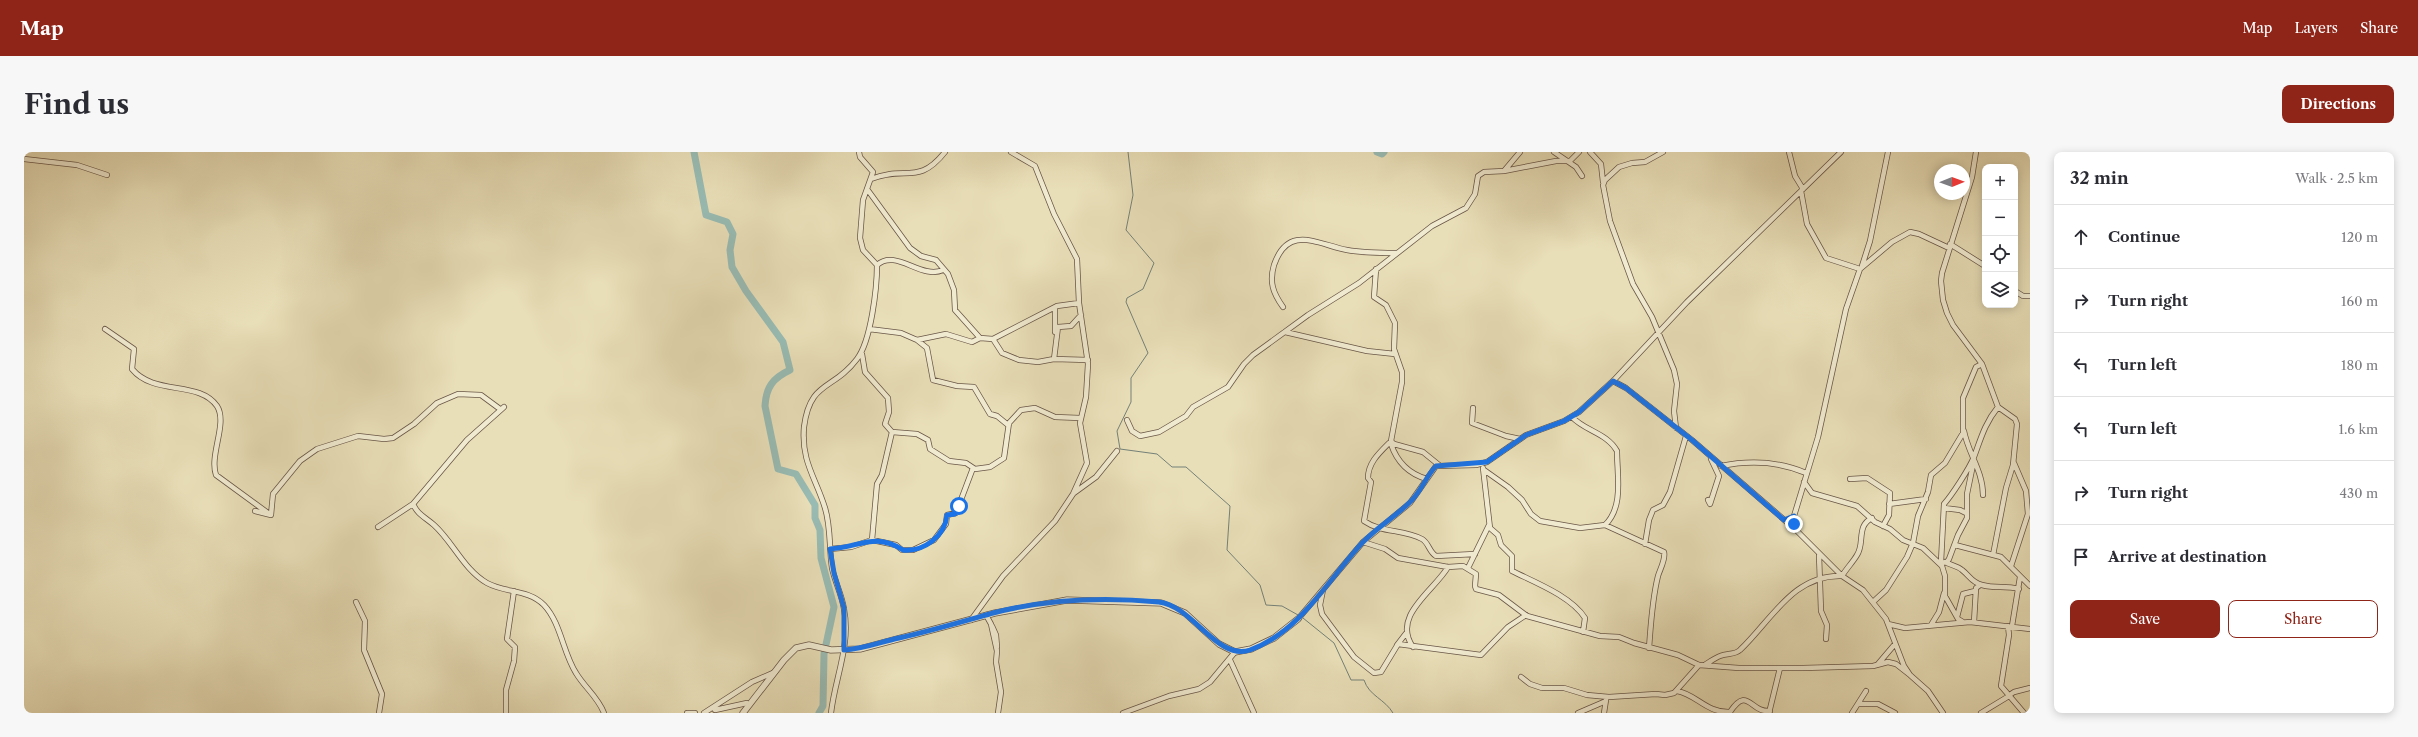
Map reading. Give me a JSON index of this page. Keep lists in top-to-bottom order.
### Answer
{
  "north": "right",
  "page": {
    "header": "Map",
    "nav": ["Map", "Layers", "Share"],
    "buttons": [
      "Directions",
      ["Save", "Share"]
    ],
    "title": "Find us",
    "heading": ["32 min", "Walk · 2.5 km"],
    "map_buttons": ["+", "−"],
    "list": [
      ["Continue", "120 m"],
      ["Turn right", "160 m"],
      ["Turn left", "180 m"],
      ["Turn left", "1.6 km"],
      ["Turn right", "430 m"],
      "Arrive at destination"
    ]
  }
}
